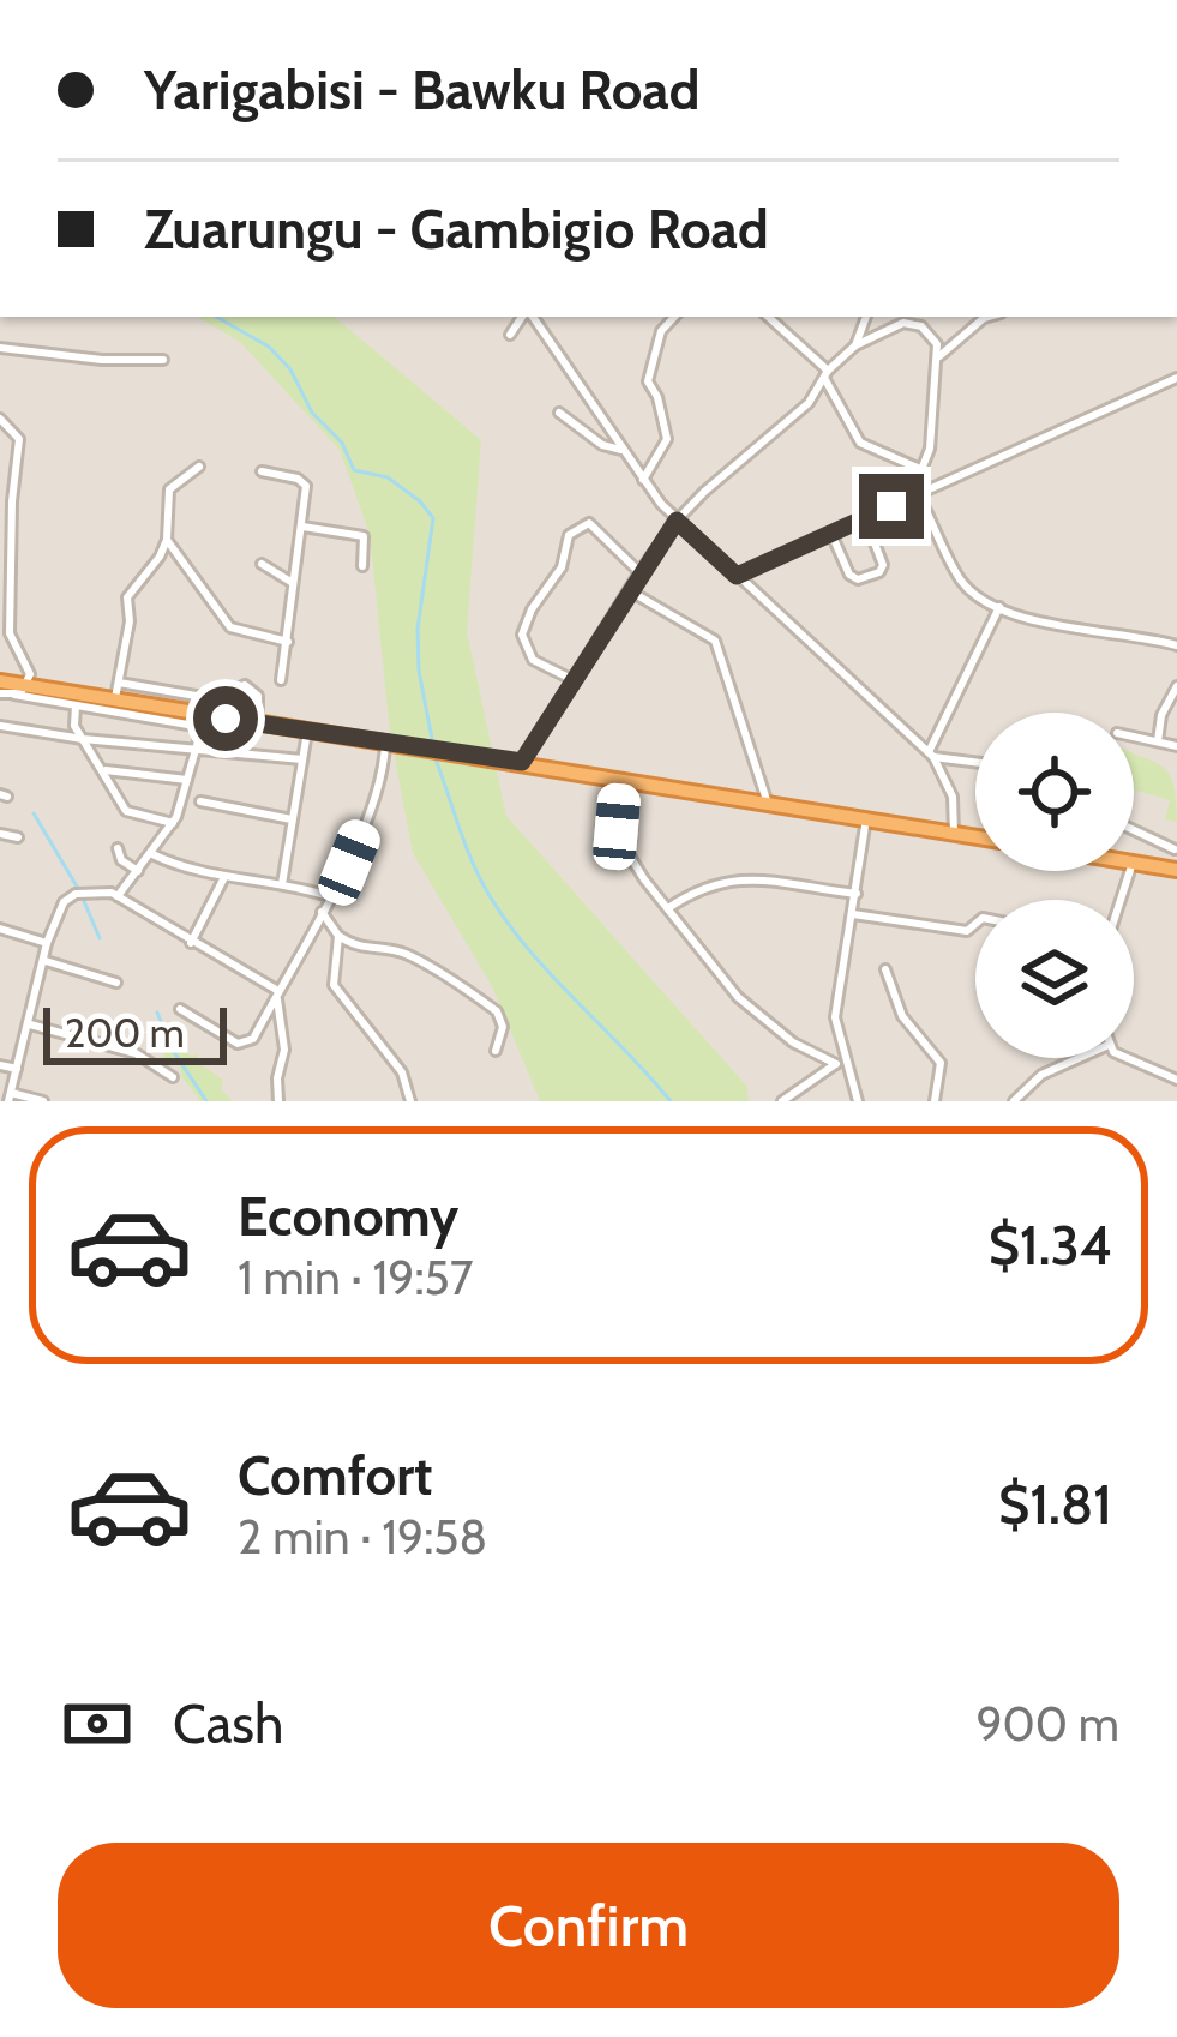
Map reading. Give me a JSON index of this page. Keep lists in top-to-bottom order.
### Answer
{
  "scale_bar": "200 m",
  "page": {
    "banner": ["Yarigabisi - Bawku Road", "Zuarungu - Gambigio Road"],
    "scale": "200 m",
    "list": [
      {
        "name": "Economy",
        "note": "1 min · 19:57",
        "value": "$1.34"
      },
      {
        "name": "Comfort",
        "note": "2 min · 19:58",
        "value": "$1.81"
      }
    ],
    "pay": ["Cash", "900 m"],
    "buttons": "Confirm"
  }
}
